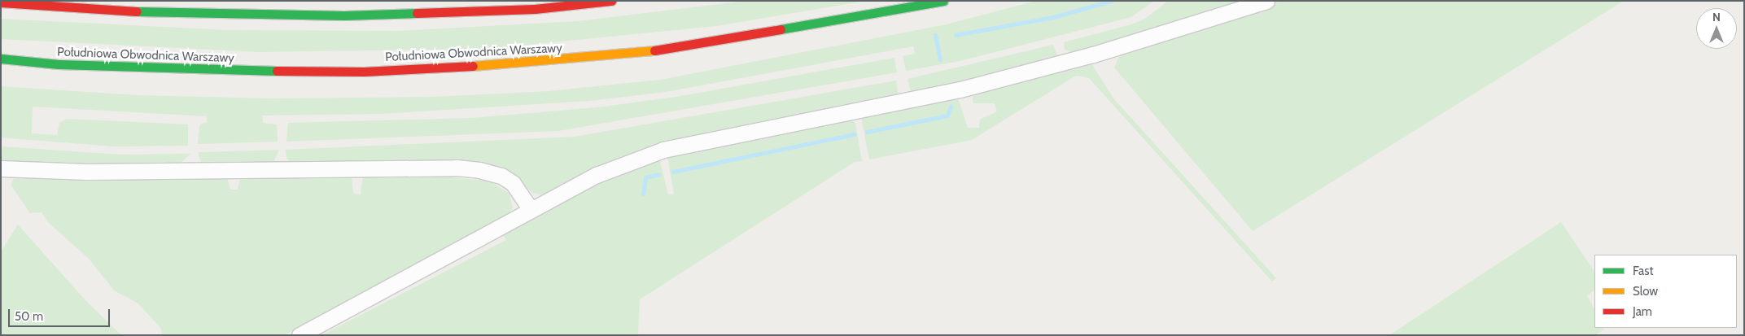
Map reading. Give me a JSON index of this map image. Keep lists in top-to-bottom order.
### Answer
{
  "streets": {
    "highway": ["Południowa Obwodnica Warszawy"]
  },
  "legend": ["Fast", "Slow", "Jam"],
  "scale_bar": "50 m",
  "north": "top"
}
